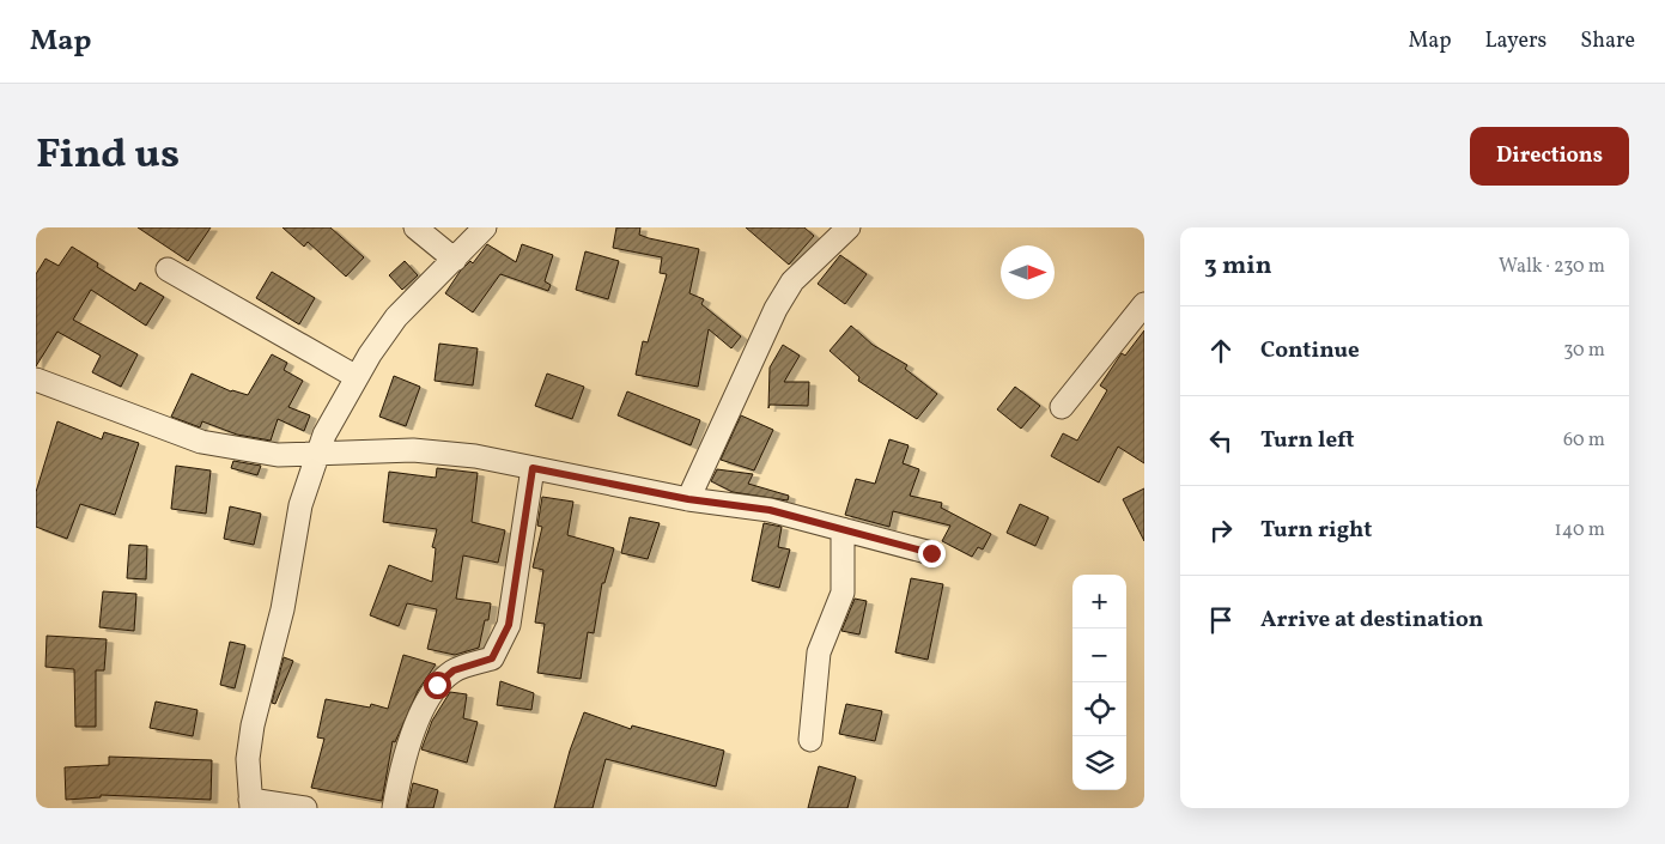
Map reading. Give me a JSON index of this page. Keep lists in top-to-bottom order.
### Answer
{
  "north": "right",
  "page": {
    "header": "Map",
    "nav": ["Map", "Layers", "Share"],
    "title": "Find us",
    "buttons": "Directions",
    "heading": ["3 min", "Walk · 230 m"],
    "list": [
      ["Continue", "30 m"],
      ["Turn left", "60 m"],
      ["Turn right", "140 m"],
      "Arrive at destination"
    ],
    "map_buttons": ["+", "−"]
  }
}
